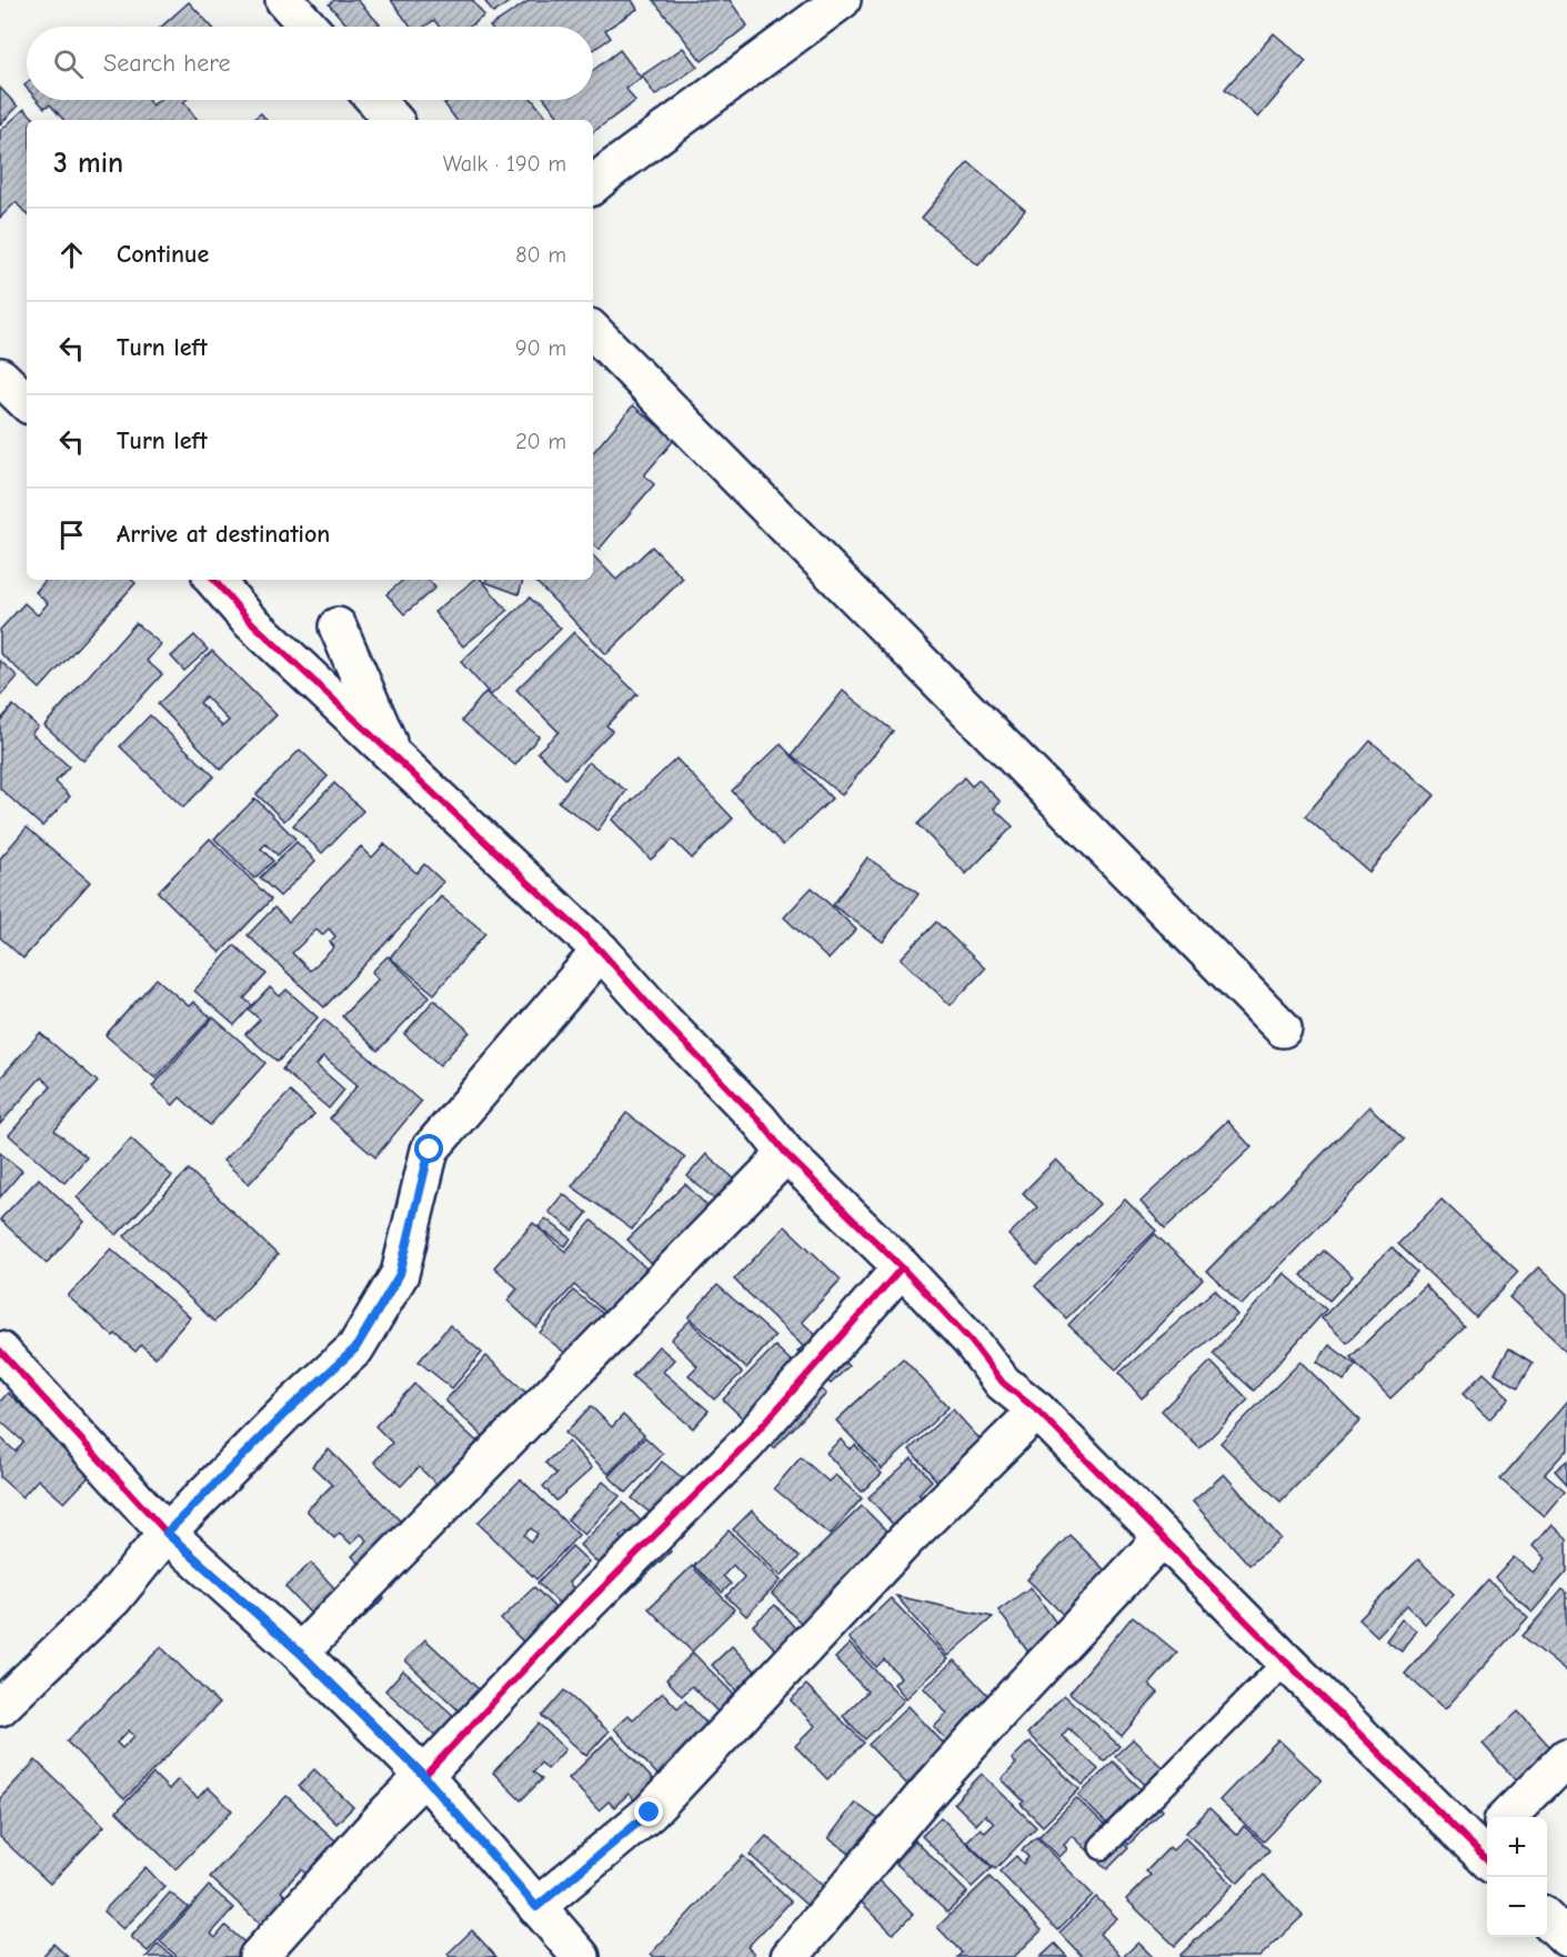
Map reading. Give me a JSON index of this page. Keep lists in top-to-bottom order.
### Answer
{
  "page": {
    "search": "Search here",
    "heading": ["3 min", "Walk · 190 m"],
    "list": [
      ["Continue", "80 m"],
      ["Turn left", "90 m"],
      ["Turn left", "20 m"],
      "Arrive at destination"
    ],
    "map_buttons": ["+", "−"]
  }
}
